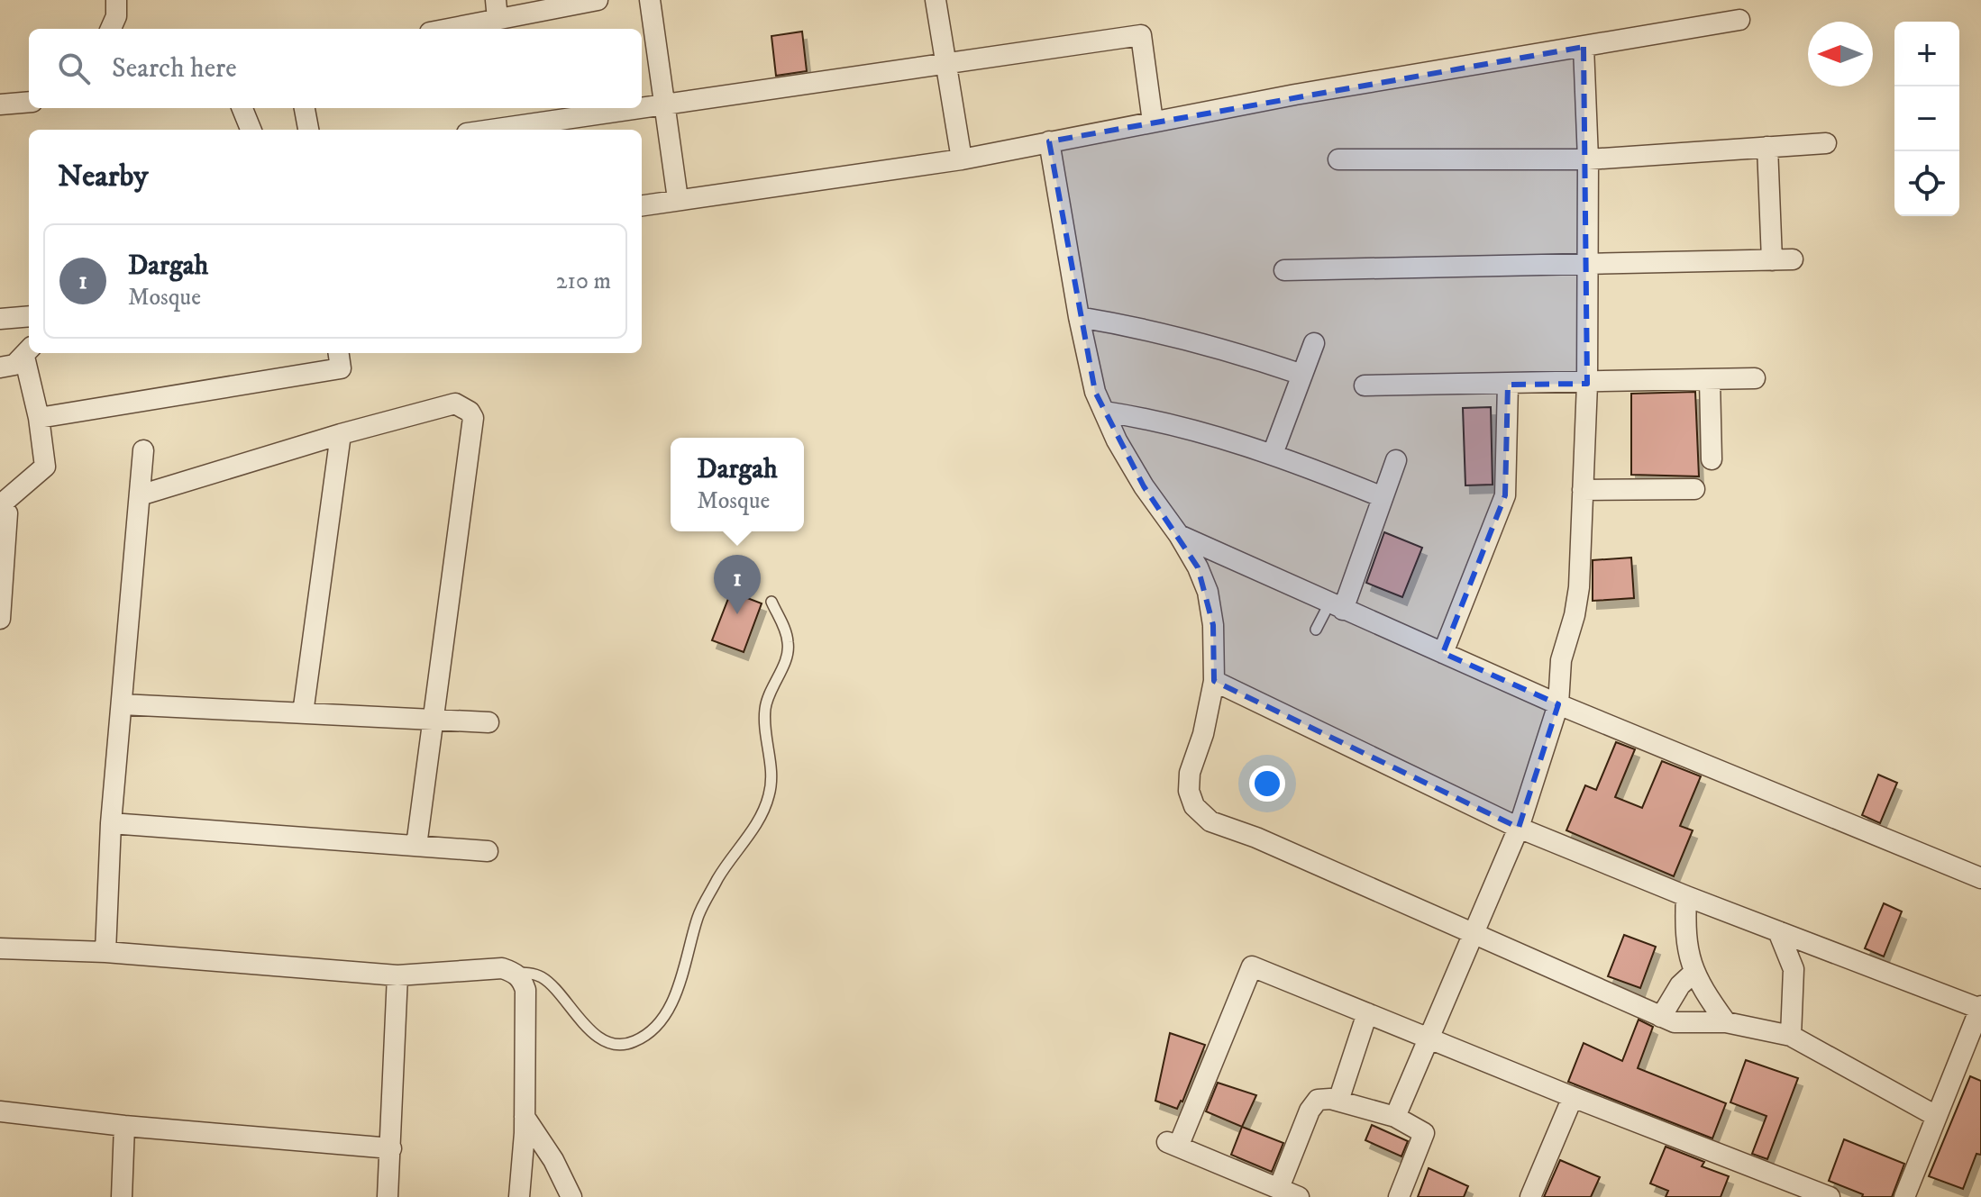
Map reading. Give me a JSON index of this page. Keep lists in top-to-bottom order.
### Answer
{
  "north": "left",
  "page": {
    "map_buttons": ["+", "−"],
    "search": "Search here",
    "heading": "Nearby",
    "list": [
      {
        "mark": "1",
        "name": "Dargah",
        "note": "Mosque",
        "value": "210 m"
      }
    ],
    "popup": ["Dargah", "Mosque"],
    "pins": "1"
  }
}
